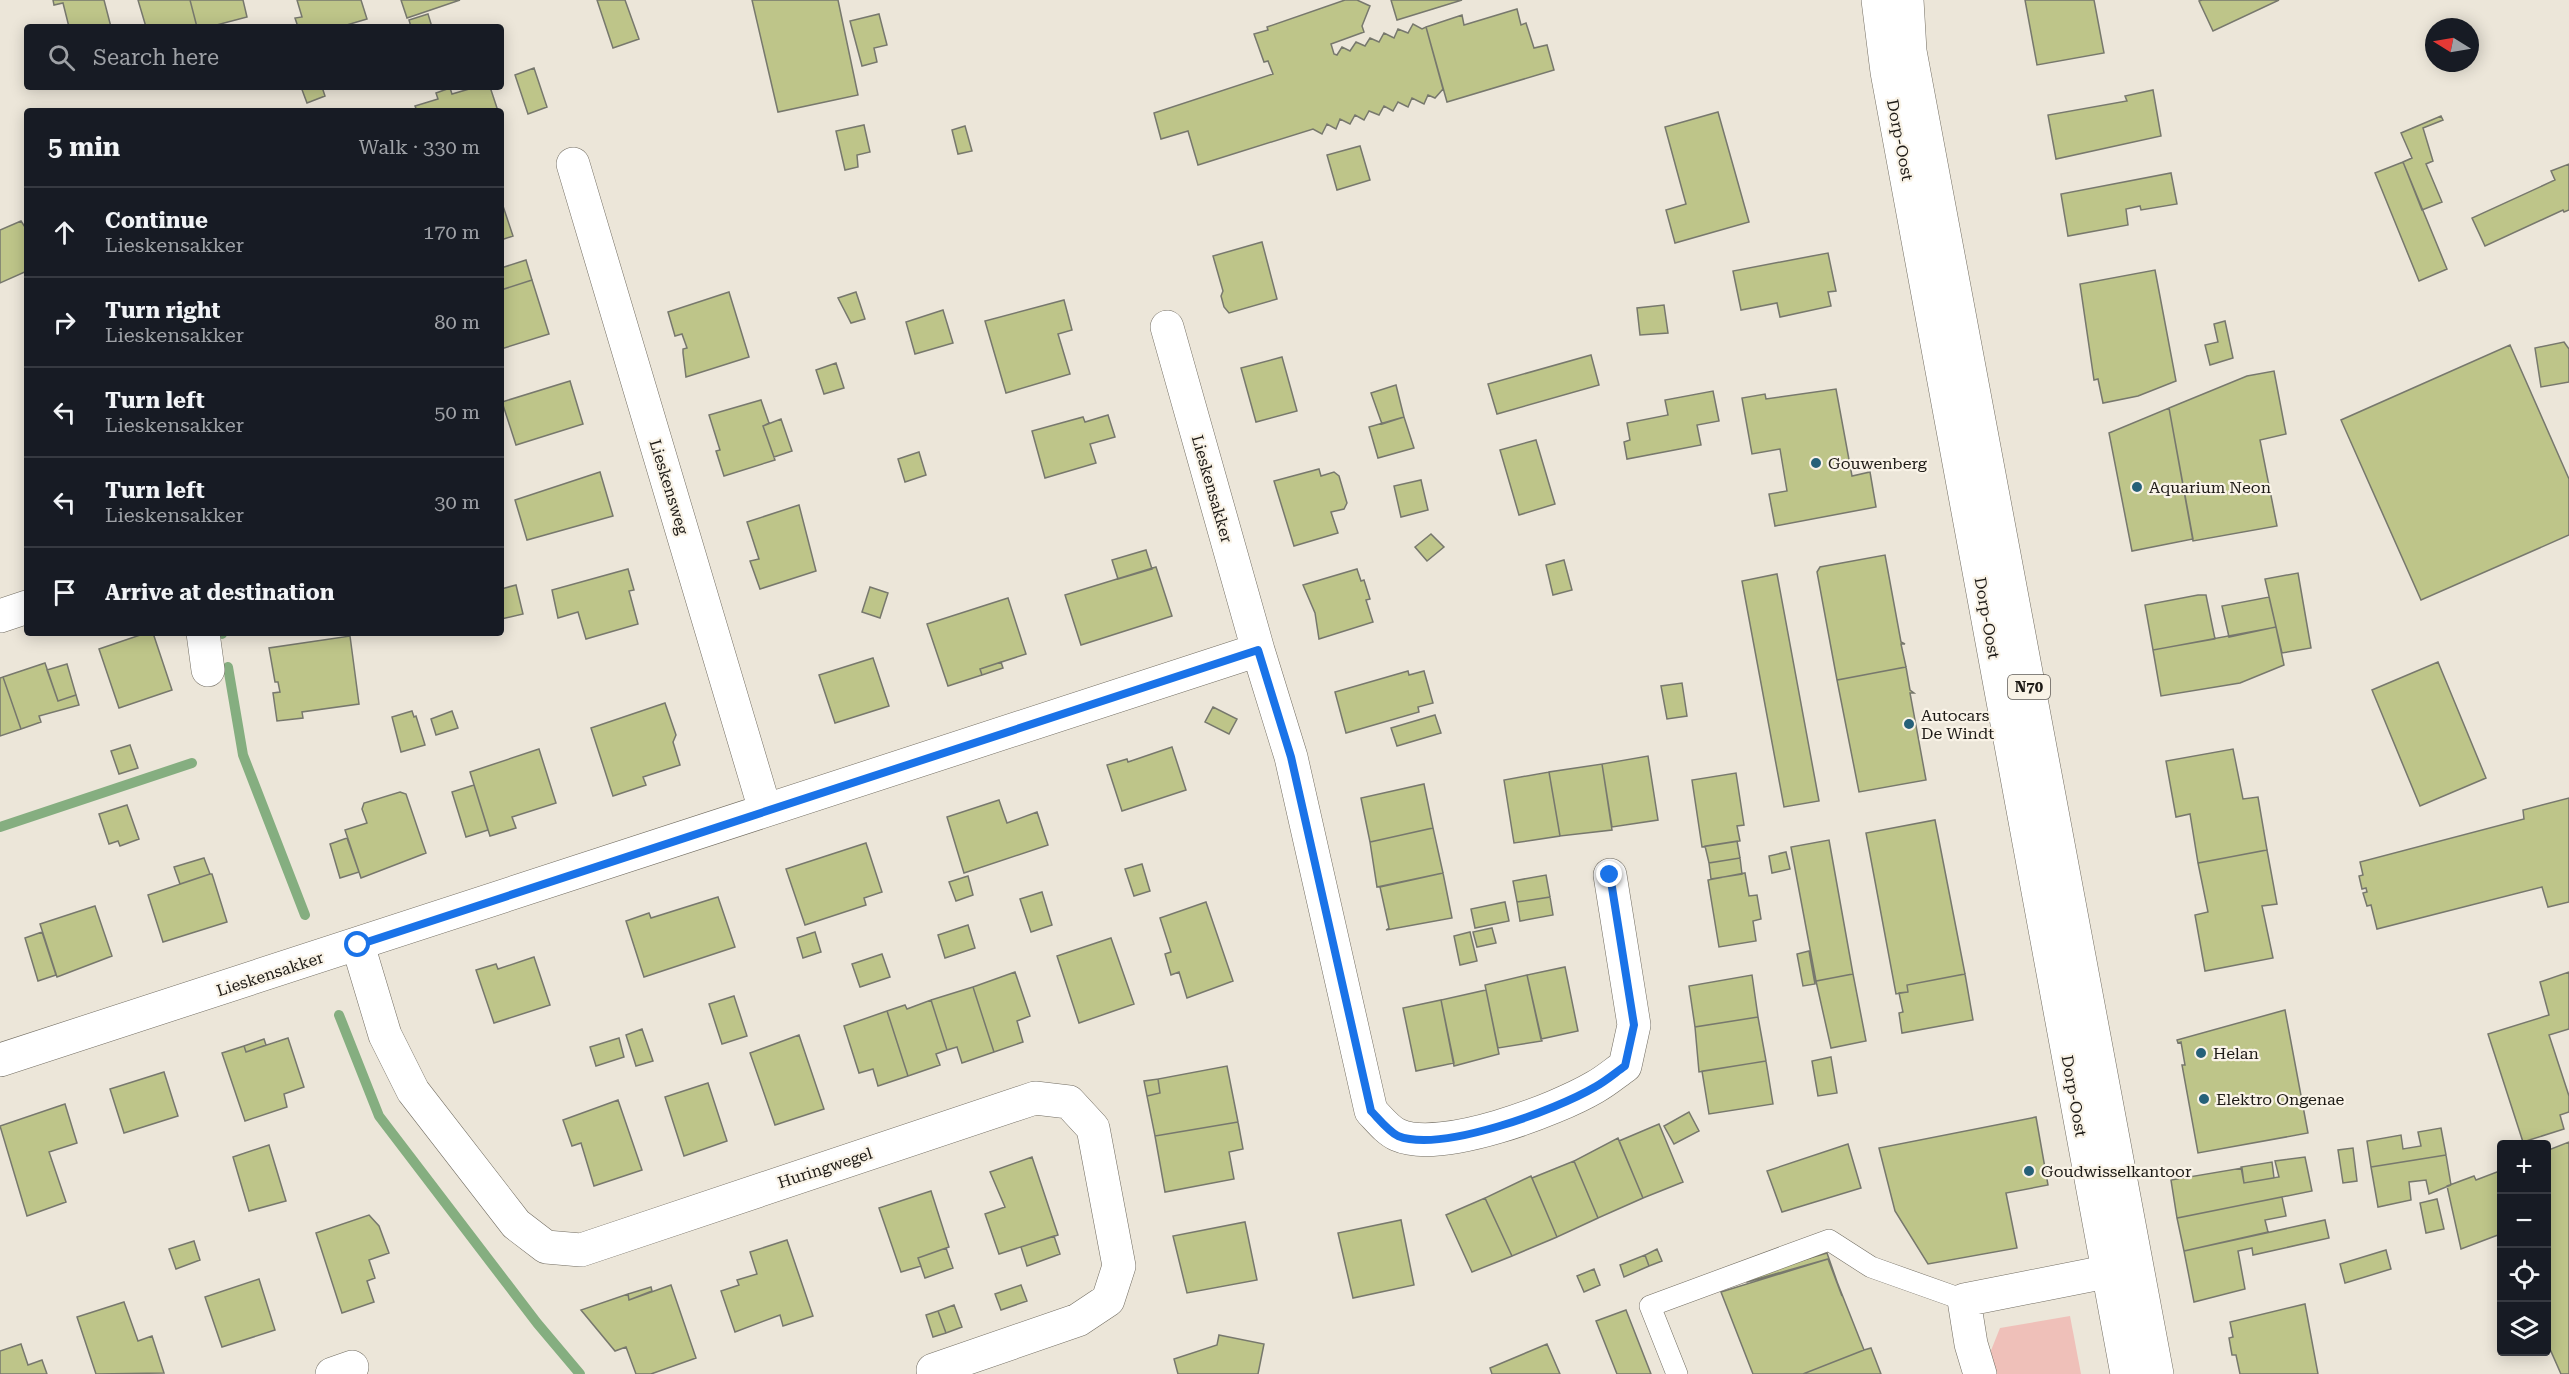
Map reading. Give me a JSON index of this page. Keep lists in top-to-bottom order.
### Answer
{
  "streets": {
    "street": [
      "Dorp-Oost",
      "Lieskensweg",
      "Lieskensakker",
      "N70",
      "Huringwegel"
    ]
  },
  "crossings": [
    ["Lieskensweg", "Lieskensakker"],
    ["Lieskensakker", "Huringwegel"]
  ],
  "places": [
    "Gouwenberg",
    "Aquarium Neon",
    "Autocars De Windt",
    "Helan",
    "Elektro Ongenae",
    "Goudwisselkantoor"
  ],
  "north": "left",
  "page": {
    "search": "Search here",
    "heading": ["5 min", "Walk · 330 m"],
    "list": [
      ["Continue", "Lieskensakker", "170 m"],
      ["Turn right", "Lieskensakker", "80 m"],
      ["Turn left", "Lieskensakker", "50 m"],
      ["Turn left", "Lieskensakker", "30 m"],
      "Arrive at destination"
    ],
    "map_buttons": ["+", "−"]
  }
}
